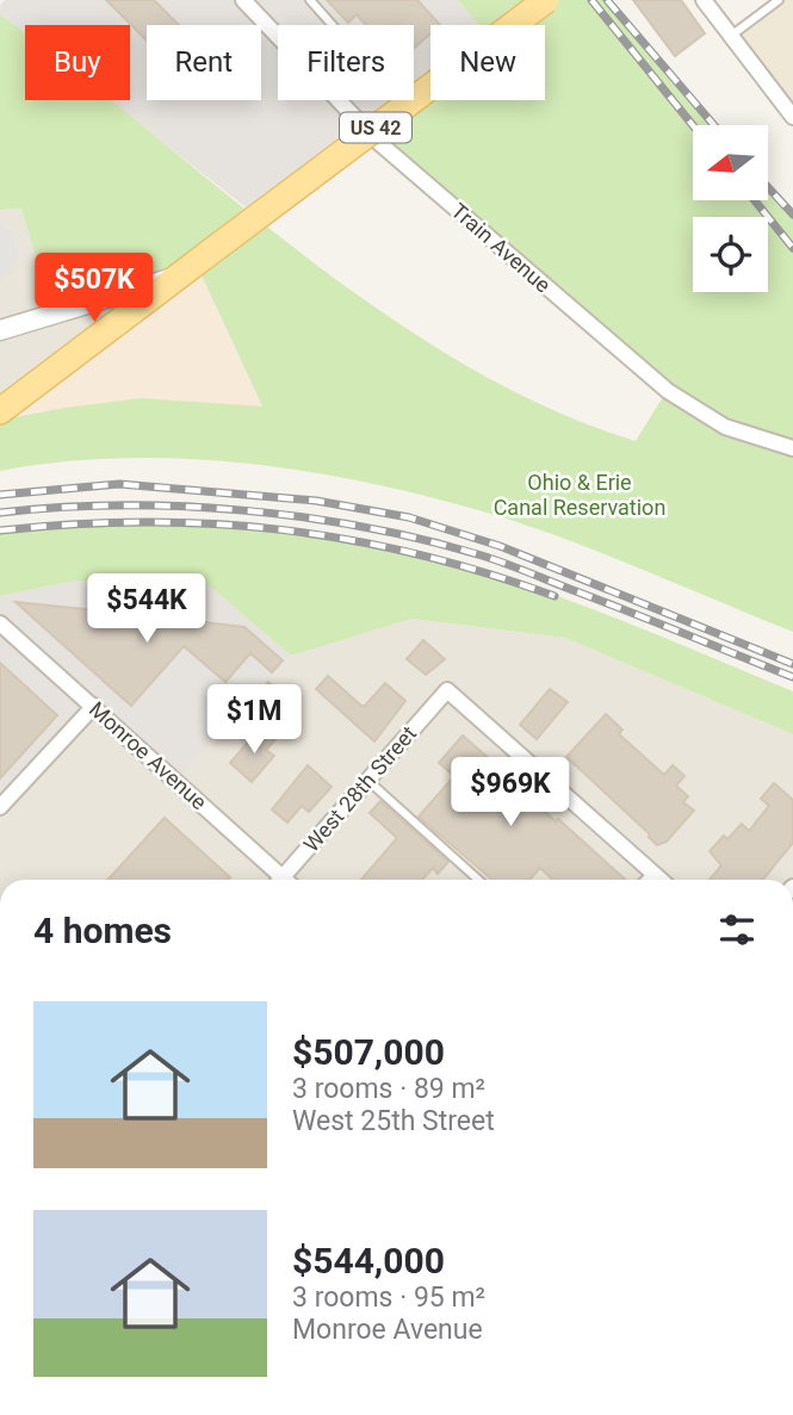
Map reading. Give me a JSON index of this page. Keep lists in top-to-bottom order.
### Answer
{
  "streets": {
    "main road": ["US 42"],
    "street": ["Train Avenue", "Monroe Avenue", "West 28th Street"]
  },
  "parks": ["Ohio & Erie Canal Reservation"],
  "north": "left",
  "page": {
    "chip": [
      "Buy",
      "Rent",
      "Filters",
      "New"
    ],
    "price": [
      "$507K",
      "$544K",
      "$1M",
      "$969K"
    ],
    "heading": "4 homes",
    "list": [
      {
        "name": "$507,000",
        "note": "3 rooms · 89 m² · West 25th Street"
      },
      {
        "name": "$544,000",
        "note": "3 rooms · 95 m² · Monroe Avenue"
      }
    ]
  }
}
